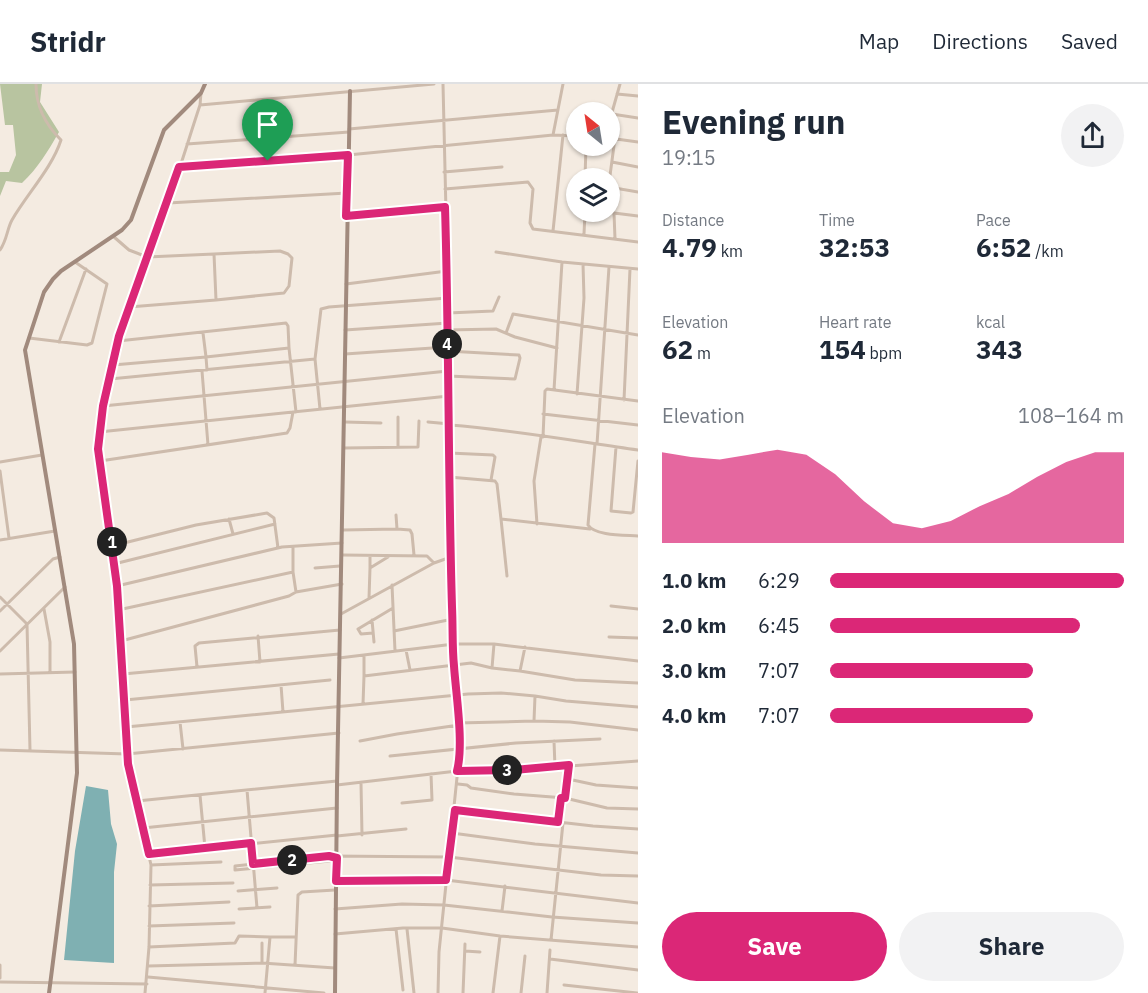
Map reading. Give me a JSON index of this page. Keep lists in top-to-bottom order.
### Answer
{
  "north": "top left",
  "page": {
    "header": "Stridr",
    "nav": ["Map", "Directions", "Saved"],
    "heading": ["Evening run", "19:15"],
    "stats": [
      ["Distance", "4.79 km"],
      ["Time", "32:53"],
      ["Pace", "6:52 /km"],
      ["Elevation", "62 m"],
      ["Heart rate", "154 bpm"],
      ["kcal", "343"]
    ],
    "pins": [
      "4",
      "1",
      "3",
      "2"
    ],
    "chart": ["Elevation", "108–164 m"],
    "list": [
      {
        "name": "1.0 km",
        "note": "6:29"
      },
      {
        "name": "2.0 km",
        "note": "6:45"
      },
      {
        "name": "3.0 km",
        "note": "7:07"
      },
      {
        "name": "4.0 km",
        "note": "7:07"
      }
    ],
    "buttons": ["Save", "Share"]
  }
}
